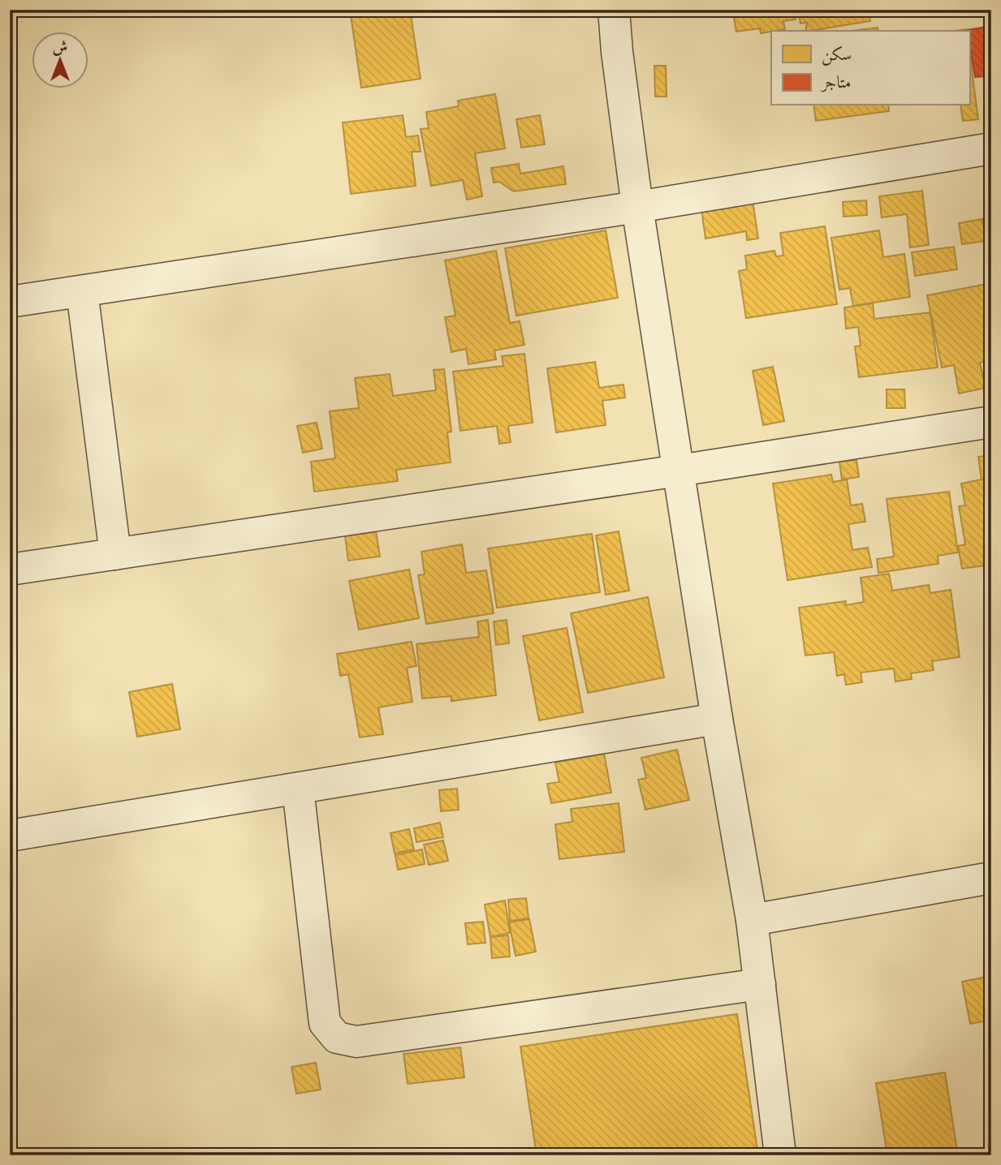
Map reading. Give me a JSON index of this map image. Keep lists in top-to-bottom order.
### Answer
{
  "legend": ["سكن", "متاجر"],
  "north": "top"
}
